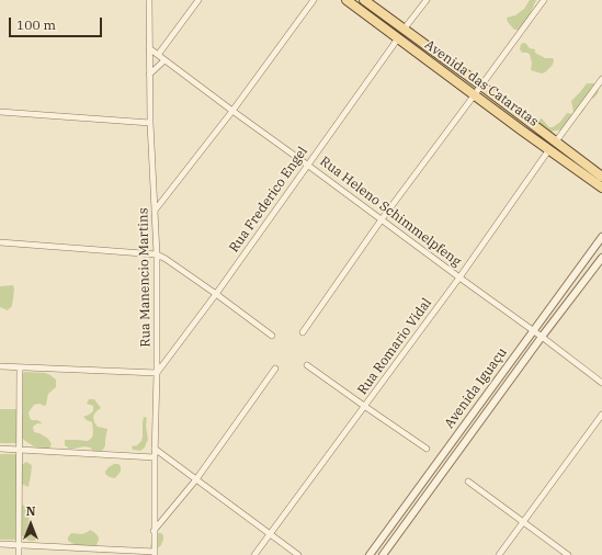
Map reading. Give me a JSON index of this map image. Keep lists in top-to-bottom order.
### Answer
{
  "streets": {
    "main road": ["Avenida das Cataratas"],
    "street": [
      "Rua Frederico Engel",
      "Rua Heleno Schimmelpfeng",
      "Rua Manencio Martins",
      "Rua Romario Vidal",
      "Avenida Iguaçu"
    ]
  },
  "crossings": [
    ["Avenida das Cataratas", "Rua Frederico Engel"],
    ["Avenida das Cataratas", "Rua Romario Vidal"],
    ["Rua Frederico Engel", "Rua Heleno Schimmelpfeng"],
    ["Rua Frederico Engel", "Rua Manencio Martins"],
    ["Rua Heleno Schimmelpfeng", "Rua Manencio Martins"],
    ["Rua Heleno Schimmelpfeng", "Rua Romario Vidal"],
    ["Rua Heleno Schimmelpfeng", "Avenida Iguaçu"]
  ],
  "scale_bar": "100 m",
  "north": "top"
}
